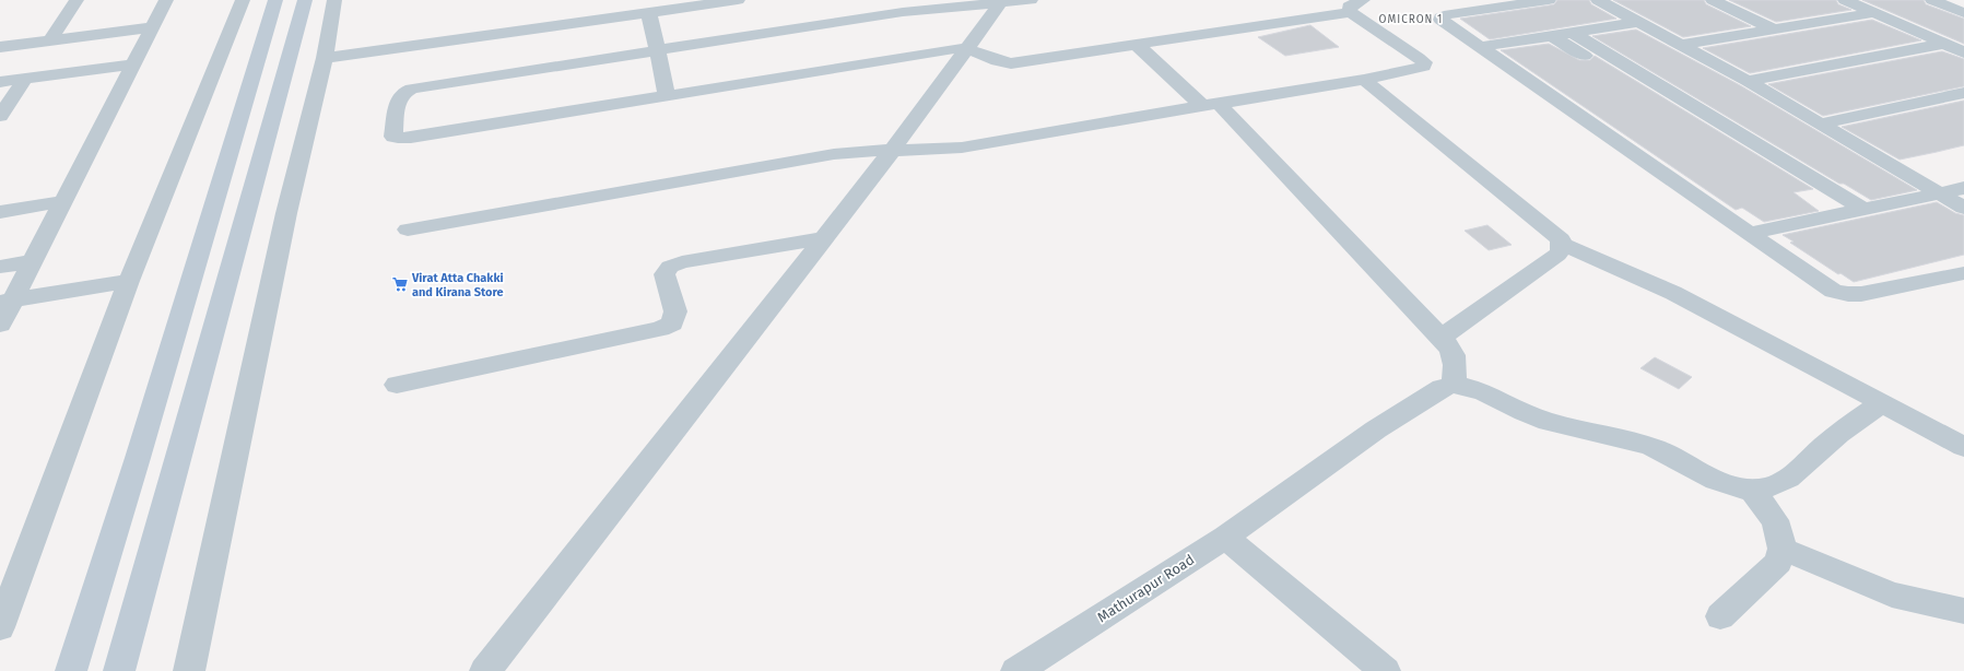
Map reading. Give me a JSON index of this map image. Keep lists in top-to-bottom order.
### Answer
{
  "streets": {
    "street": ["Mathurapur Road"]
  },
  "districts": ["OMICRON 1"],
  "places": {
    "supermarket": ["Virat Atta Chakki and Kirana Store"]
  }
}
